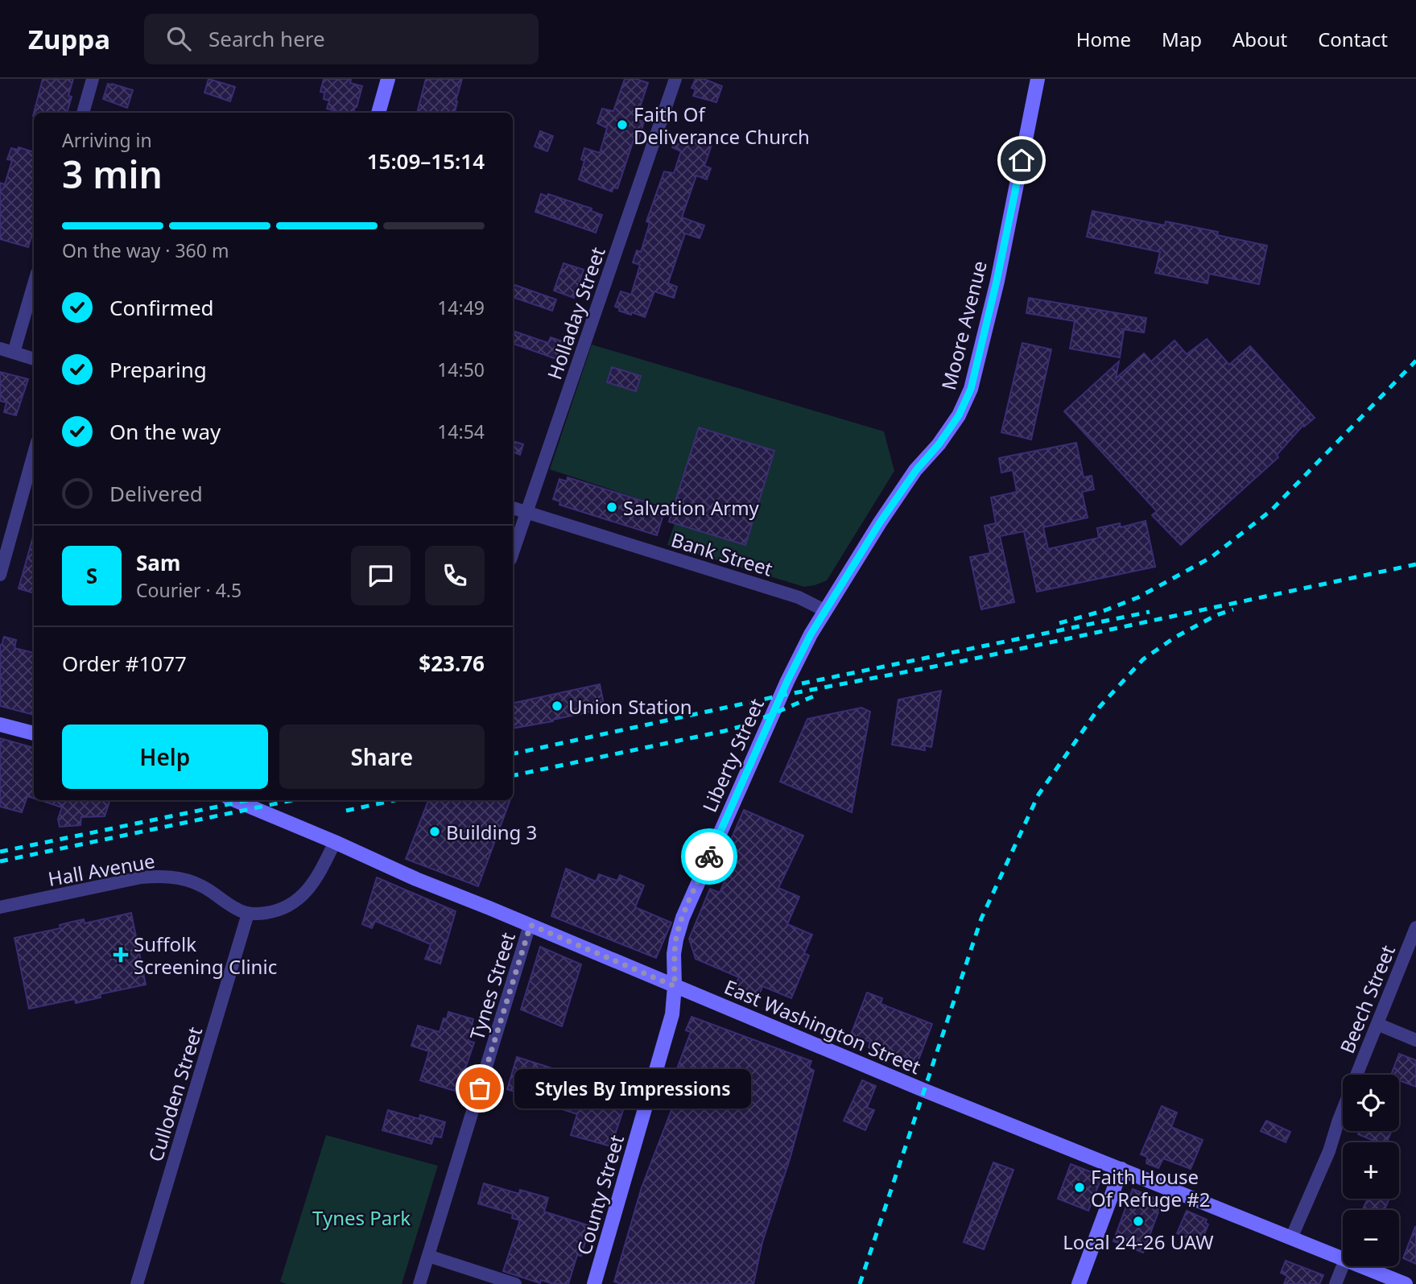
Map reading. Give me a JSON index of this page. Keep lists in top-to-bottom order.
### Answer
{
  "streets": {
    "street": [
      "Holladay Street",
      "Moore Avenue",
      "Bank Street",
      "Liberty Street",
      "Hall Avenue",
      "Tynes Street",
      "Beech Street",
      "East Washington Street",
      "Culloden Street",
      "County Street"
    ]
  },
  "crossings": [
    ["Holladay Street", "Bank Street"],
    ["Moore Avenue", "Bank Street"],
    ["Moore Avenue", "Liberty Street"],
    ["Bank Street", "Liberty Street"],
    ["Liberty Street", "East Washington Street"],
    ["Liberty Street", "County Street"],
    ["Hall Avenue", "Culloden Street"],
    ["Tynes Street", "East Washington Street"],
    ["Beech Street", "East Washington Street"],
    ["East Washington Street", "County Street"]
  ],
  "parks": ["Tynes Park"],
  "places": {
    "other": [
      "Faith Of Deliverance Church",
      "Salvation Army",
      "Union Station",
      "Building 3",
      "Styles By Impressions",
      "Faith House Of Refuge #2",
      "Local 24-26 UAW"
    ],
    "health": ["Suffolk Screening Clinic"]
  },
  "page": {
    "header": "Zuppa",
    "search": "Search here",
    "nav": [
      "Home",
      "Map",
      "About",
      "Contact"
    ],
    "heading": ["3 min", "Arriving in", "15:09–15:14"],
    "panel": [
      "Sam",
      "Courier · 4.5",
      "Order #1077",
      "$23.76"
    ],
    "bar": "On the way · 360 m",
    "list": [
      ["Confirmed", "14:49"],
      ["Preparing", "14:50"],
      ["On the way", "14:54"],
      "Delivered"
    ],
    "round": "S",
    "buttons": ["Help", "Share"],
    "bubble": "Styles By Impressions",
    "map_buttons": ["+", "−"]
  }
}
